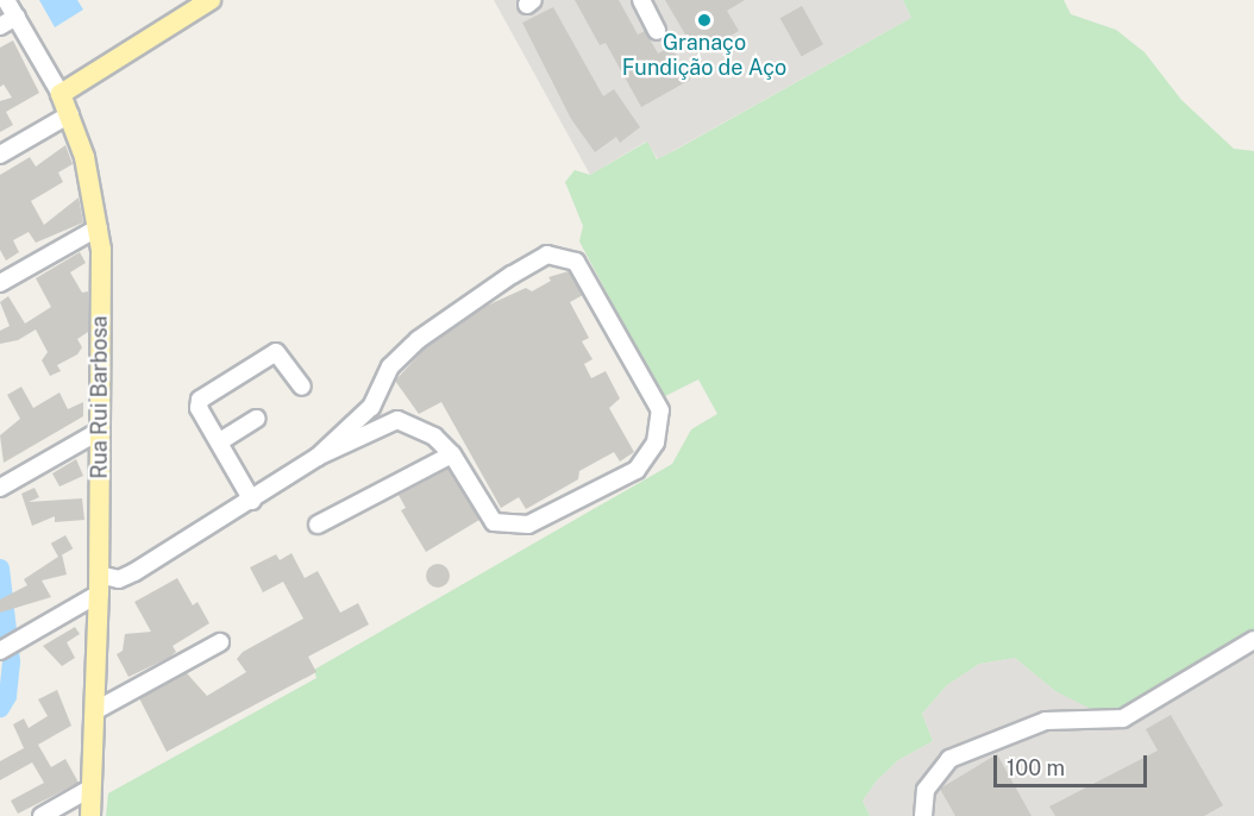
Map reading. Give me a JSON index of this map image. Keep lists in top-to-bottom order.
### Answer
{
  "streets": {
    "main road": ["Rua Rui Barbosa"]
  },
  "places": ["Granaço Fundição de Aço"],
  "scale_bar": "100 m"
}
